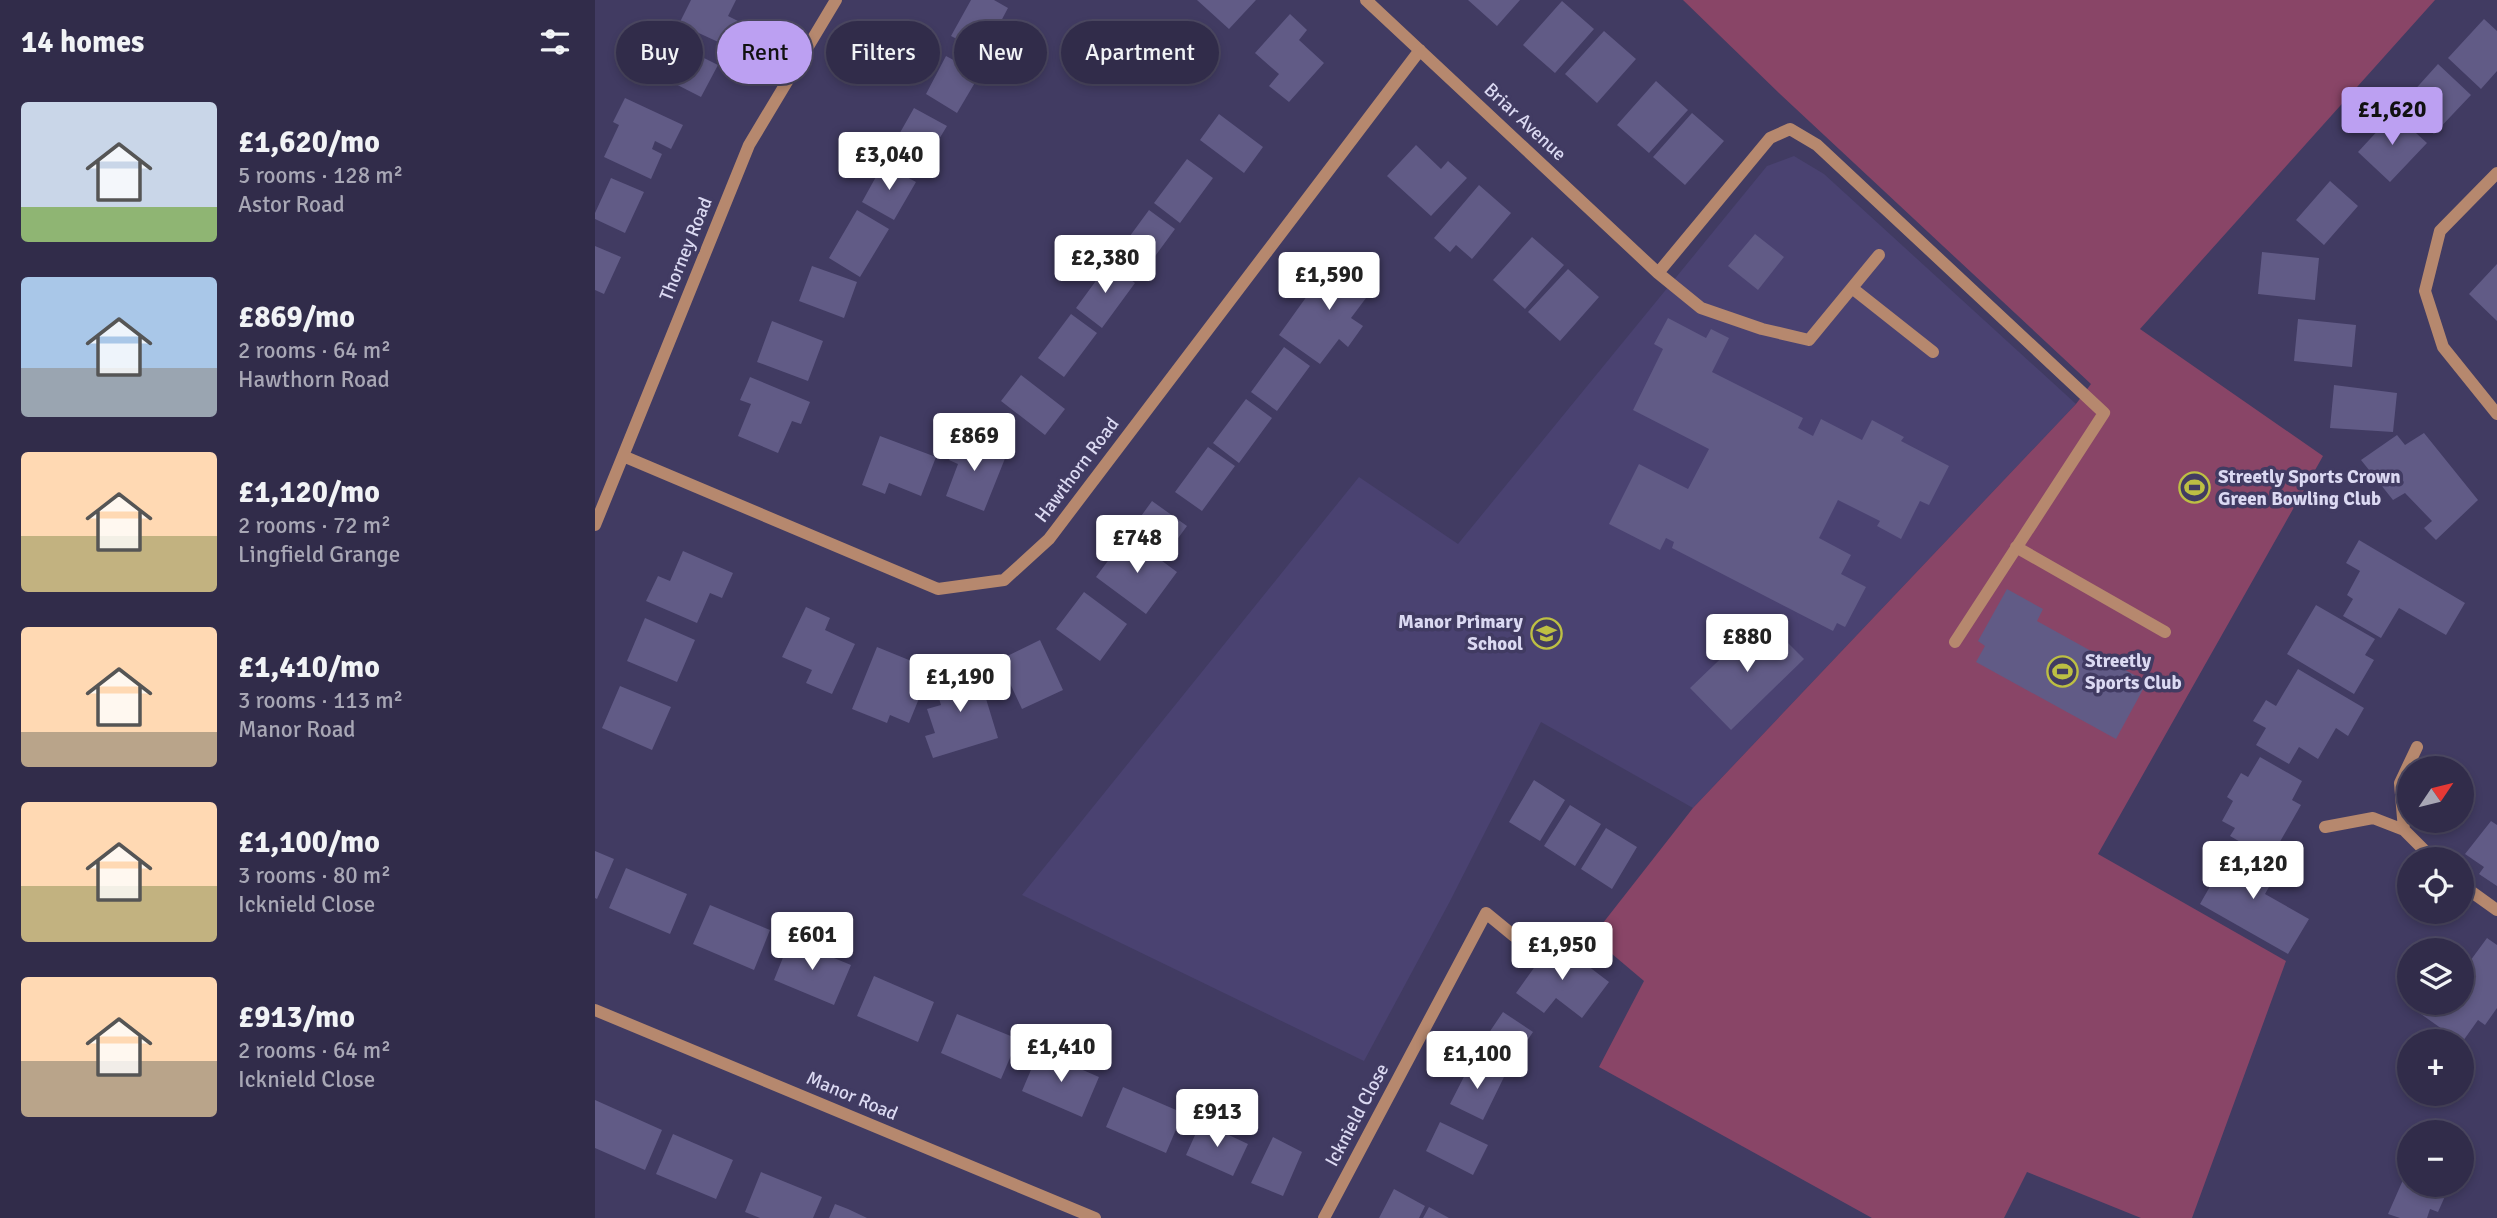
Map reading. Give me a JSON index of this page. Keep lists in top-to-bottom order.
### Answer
{
  "streets": {
    "street": [
      "Briar Avenue",
      "Thorney Road",
      "Hawthorn Road",
      "Manor Road",
      "Icknield Close"
    ]
  },
  "crossings": [
    ["Briar Avenue", "Hawthorn Road"],
    ["Thorney Road", "Hawthorn Road"]
  ],
  "places": {
    "sports": ["Streetly Sports Crown Green Bowling Club", "Streetly Sports Club"],
    "school or university": ["Manor Primary School"]
  },
  "north": "top right",
  "page": {
    "heading": "14 homes",
    "chip": [
      "Buy",
      "Rent",
      "Filters",
      "New",
      "Apartment"
    ],
    "list": [
      {
        "name": "£1,620/mo",
        "note": "5 rooms · 128 m² · Astor Road"
      },
      {
        "name": "£869/mo",
        "note": "2 rooms · 64 m² · Hawthorn Road"
      },
      {
        "name": "£1,120/mo",
        "note": "2 rooms · 72 m² · Lingfield Grange"
      },
      {
        "name": "£1,410/mo",
        "note": "3 rooms · 113 m² · Manor Road"
      },
      {
        "name": "£1,100/mo",
        "note": "3 rooms · 80 m² · Icknield Close"
      },
      {
        "name": "£913/mo",
        "note": "2 rooms · 64 m² · Icknield Close"
      }
    ],
    "price": [
      "£1,620",
      "£3,040",
      "£2,380",
      "£1,590",
      "£869",
      "£748",
      "£880",
      "£1,190",
      "£1,120",
      "£601",
      "£1,950",
      "£1,410",
      "£1,100",
      "£913"
    ],
    "map_buttons": ["+", "−"]
  }
}
